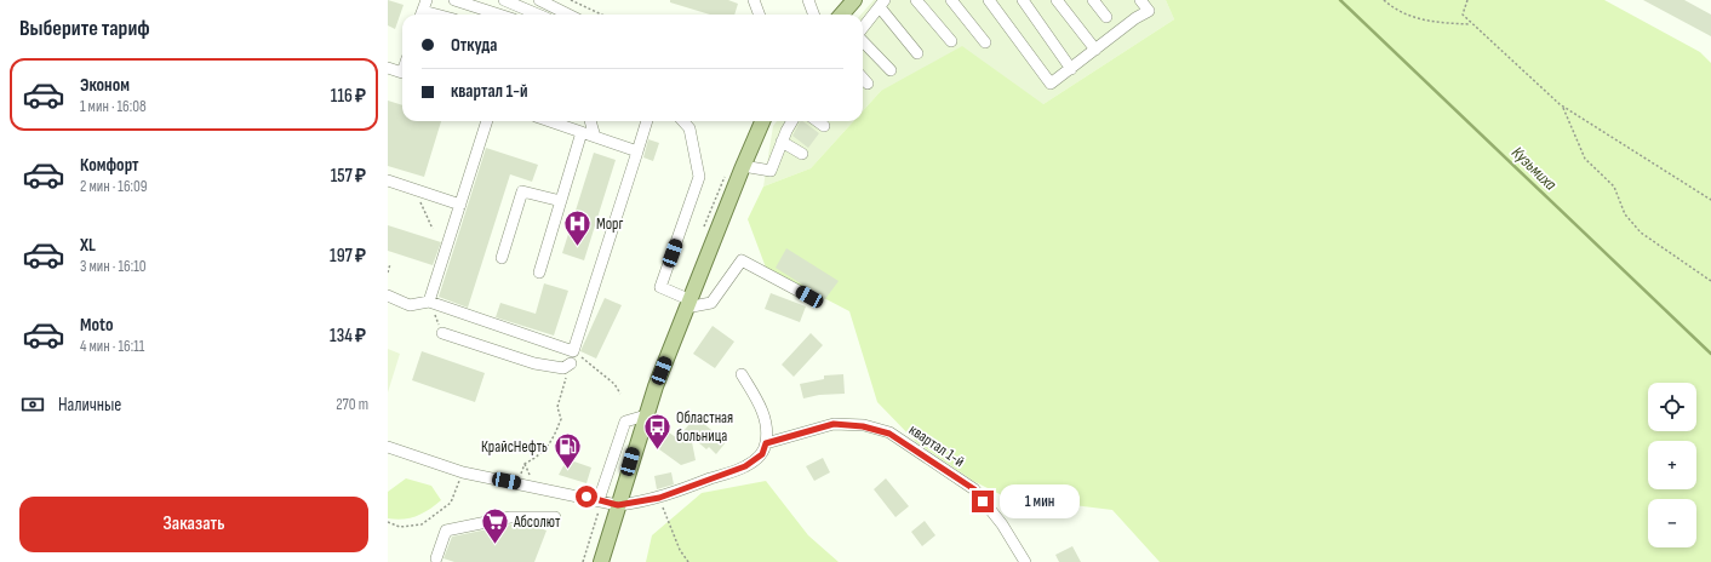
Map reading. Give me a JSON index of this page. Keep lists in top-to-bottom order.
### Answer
{
  "streets": {
    "street": ["квартал 1-й"]
  },
  "water": ["Кузьмиха"],
  "places": {
    "hospital": ["Морг"],
    "bus stop": ["Областная больница"],
    "fuel station": ["КрайсНефть"],
    "supermarket": ["Абсолют"]
  },
  "page": {
    "heading": "Выберите тариф",
    "banner": ["Откуда", "квартал 1-й"],
    "list": [
      {
        "name": "Эконом",
        "note": "1 мин · 16:08",
        "value": "116 ₽"
      },
      {
        "name": "Комфорт",
        "note": "2 мин · 16:09",
        "value": "157 ₽"
      },
      {
        "name": "XL",
        "note": "3 мин · 16:10",
        "value": "197 ₽"
      },
      {
        "name": "Moto",
        "note": "4 мин · 16:11",
        "value": "134 ₽"
      }
    ],
    "pay": ["Наличные", "270 m"],
    "map_buttons": ["+", "−"],
    "bubble": "1 мин",
    "buttons": "Заказать"
  }
}
